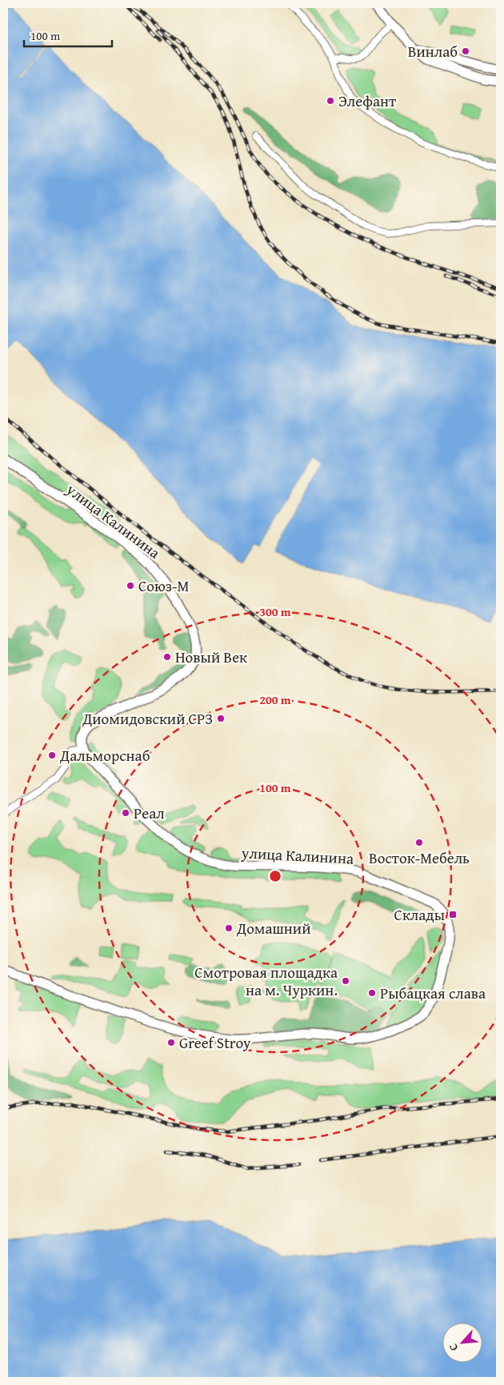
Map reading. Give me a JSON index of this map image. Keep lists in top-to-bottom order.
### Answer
{
  "streets": {
    "main road": ["улица Калинина"]
  },
  "places": {
    "other": [
      "Винлаб",
      "Элефант",
      "Союз-М",
      "Новый Век",
      "Диомидовский СРЗ",
      "Дальморснаб",
      "Реал",
      "Восток-Мебель",
      "Домашний",
      "Смотровая площадка на м. Чуркин.",
      "Рыбацкая слава",
      "Greef Stroy"
    ],
    "transit": ["Склады"]
  },
  "scale_bar": "100 m",
  "north": "bottom left",
  "rings": ["300 m", "200 m", "100 m"]
}
